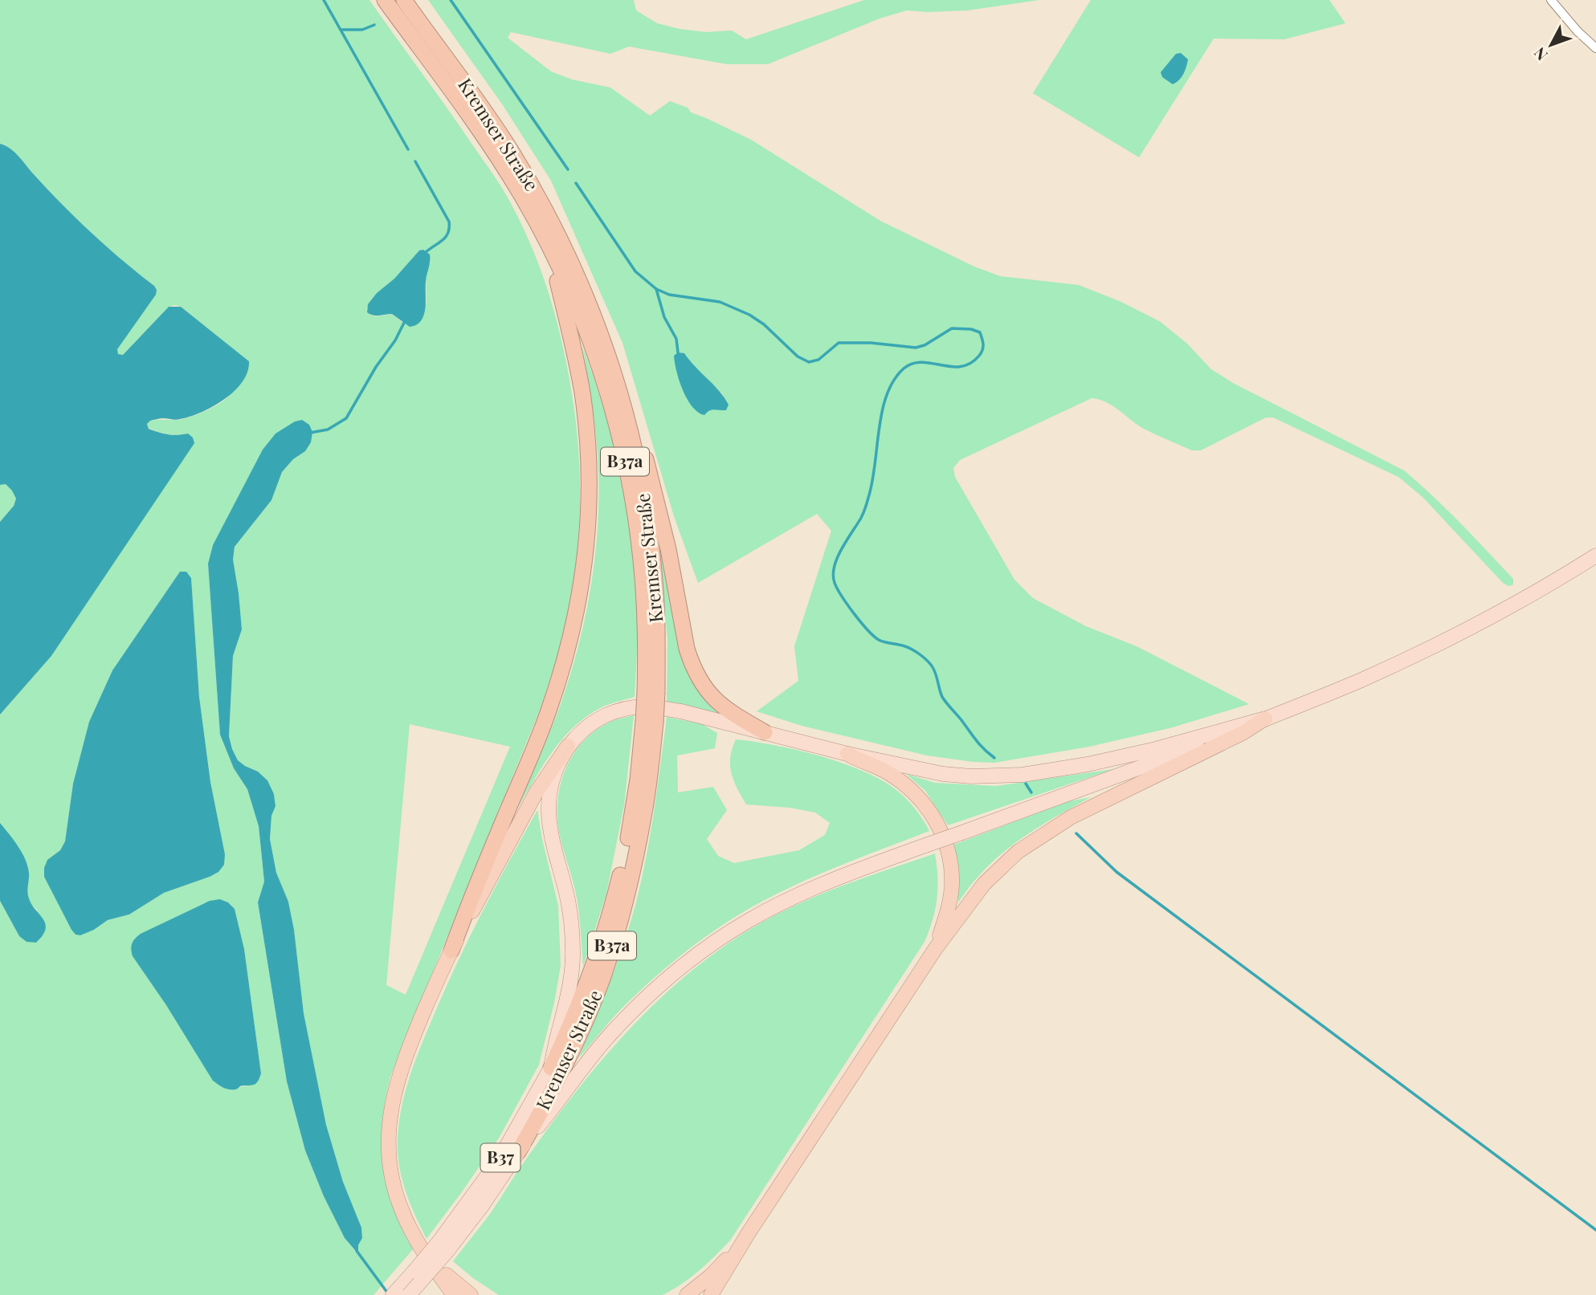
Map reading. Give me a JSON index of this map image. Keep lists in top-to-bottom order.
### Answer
{
  "streets": {
    "highway": ["Kremser Straße", "B37a"],
    "main road": ["B37"]
  },
  "crossings": [
    ["Kremser Straße", "B37"]
  ],
  "north": "bottom left"
}
